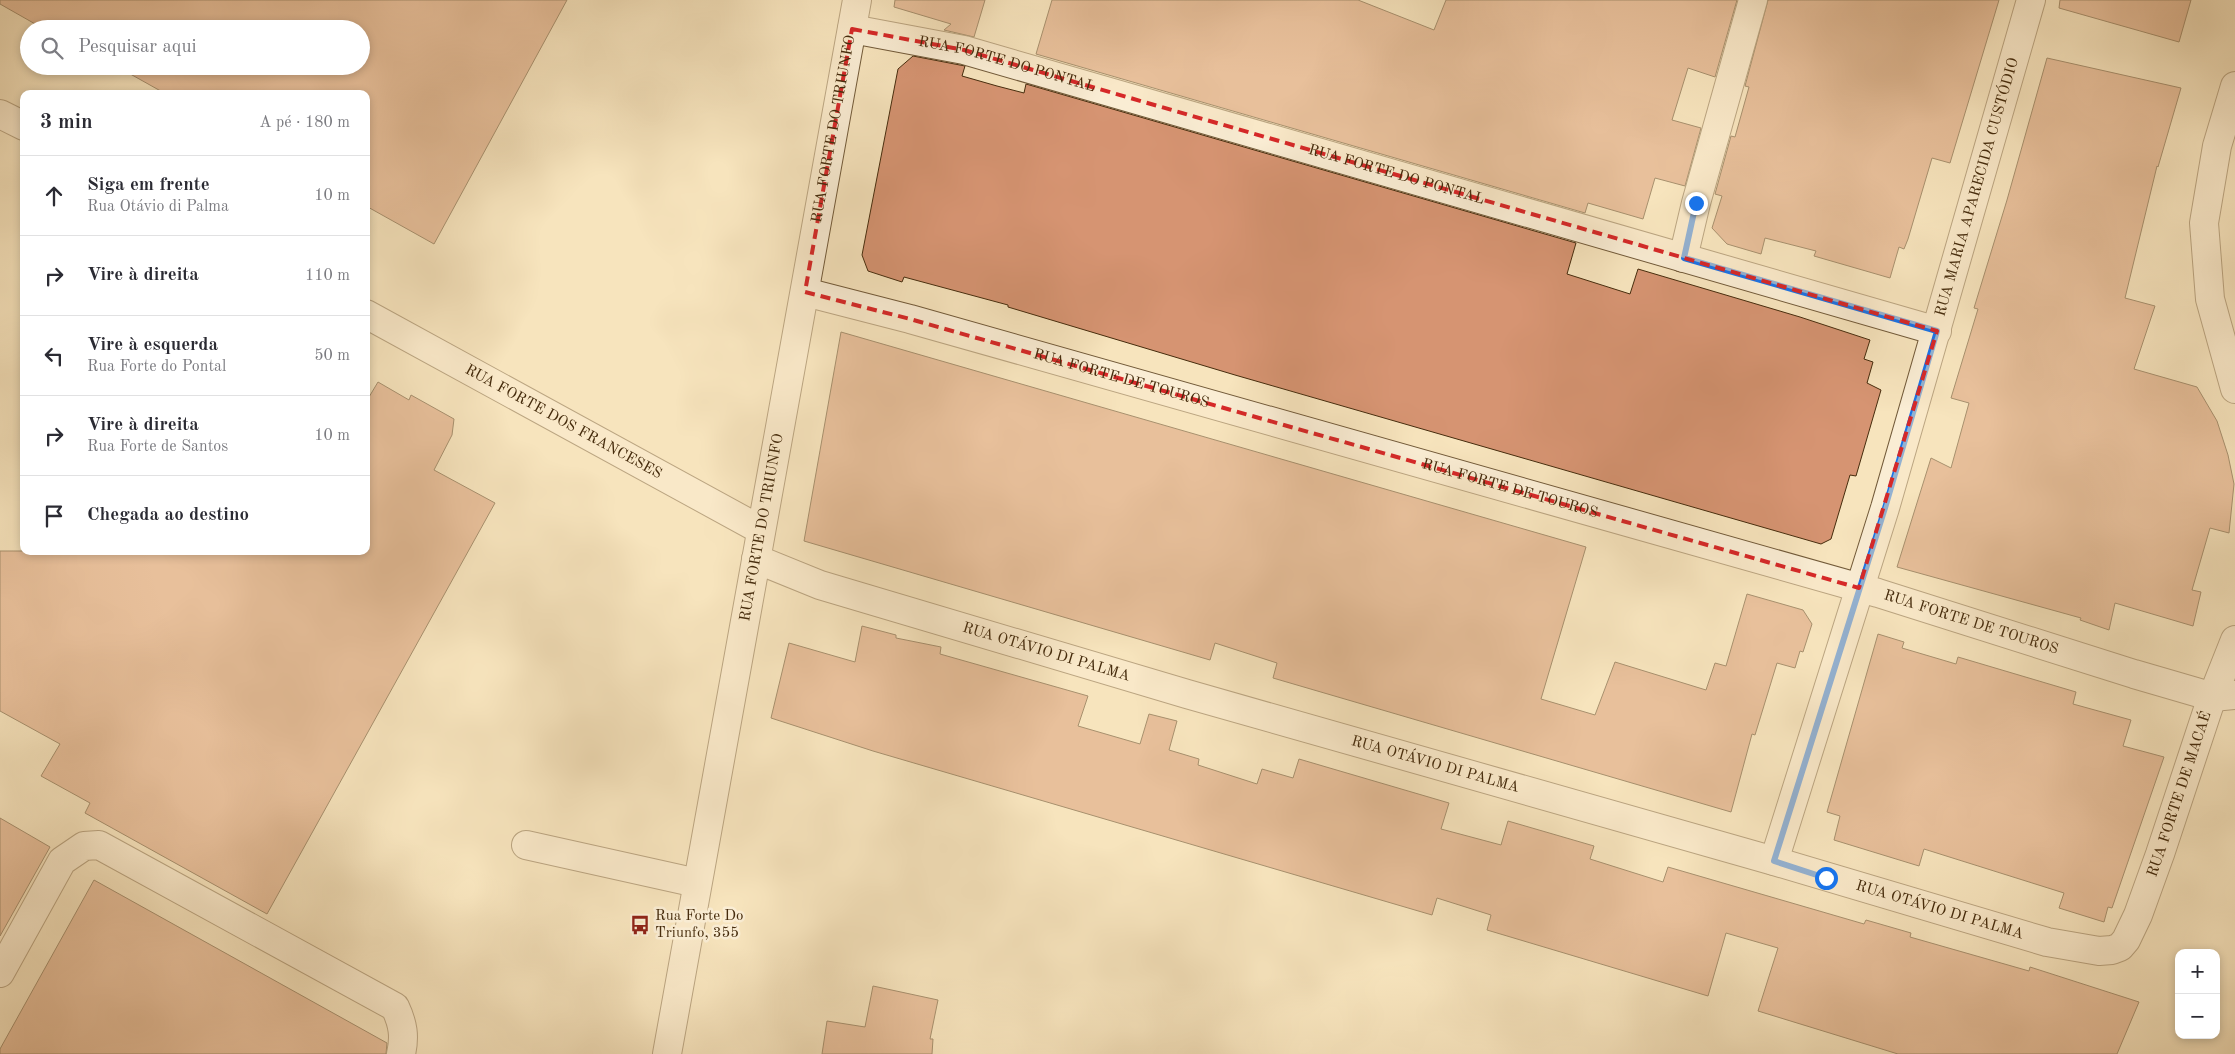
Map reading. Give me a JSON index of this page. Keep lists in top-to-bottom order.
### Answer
{
  "streets": {
    "street": [
      "RUA FORTE DO PONTAL",
      "RUA FORTE DO TRIUNFO",
      "RUA MARIA APARECIDA CUSTÓDIO",
      "RUA FORTE DE TOUROS",
      "RUA FORTE DOS FRANCESES",
      "RUA OTÁVIO DI PALMA",
      "RUA FORTE DE MACAÉ"
    ]
  },
  "crossings": [
    ["RUA FORTE DO PONTAL", "RUA FORTE DO TRIUNFO"],
    ["RUA FORTE DO PONTAL", "RUA MARIA APARECIDA CUSTÓDIO"],
    ["RUA FORTE DO TRIUNFO", "RUA FORTE DE TOUROS"],
    ["RUA FORTE DO TRIUNFO", "RUA FORTE DOS FRANCESES"],
    ["RUA FORTE DO TRIUNFO", "RUA OTÁVIO DI PALMA"],
    ["RUA MARIA APARECIDA CUSTÓDIO", "RUA FORTE DE TOUROS"],
    ["RUA MARIA APARECIDA CUSTÓDIO", "RUA OTÁVIO DI PALMA"],
    ["RUA FORTE DE TOUROS", "RUA FORTE DE MACAÉ"],
    ["RUA OTÁVIO DI PALMA", "RUA FORTE DE MACAÉ"]
  ],
  "places": {
    "bus stop": ["Rua Forte Do Triunfo, 355"]
  },
  "page": {
    "search": "Pesquisar aqui",
    "heading": ["3 min", "A pé · 180 m"],
    "list": [
      ["Siga em frente", "Rua Otávio di Palma", "10 m"],
      ["Vire à direita", "110 m"],
      ["Vire à esquerda", "Rua Forte do Pontal", "50 m"],
      ["Vire à direita", "Rua Forte de Santos", "10 m"],
      "Chegada ao destino"
    ],
    "map_buttons": ["+", "−"]
  }
}
